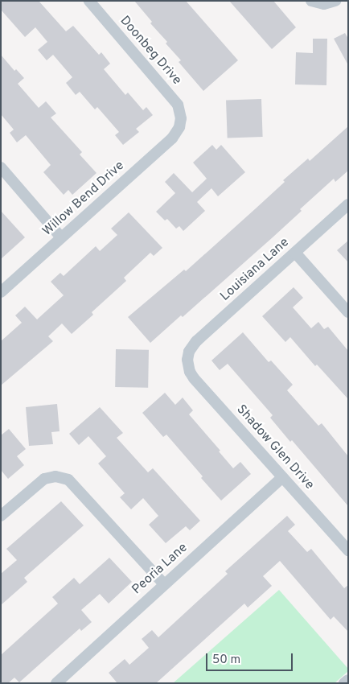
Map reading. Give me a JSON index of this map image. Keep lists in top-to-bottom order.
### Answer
{
  "streets": {
    "street": [
      "Doonbeg Drive",
      "Willow Bend Drive",
      "Louisiana Lane",
      "Shadow Glen Drive",
      "Peoria Lane"
    ]
  },
  "crossings": [
    ["Doonbeg Drive", "Willow Bend Drive"],
    ["Louisiana Lane", "Shadow Glen Drive"],
    ["Shadow Glen Drive", "Peoria Lane"]
  ],
  "scale_bar": "50 m"
}
